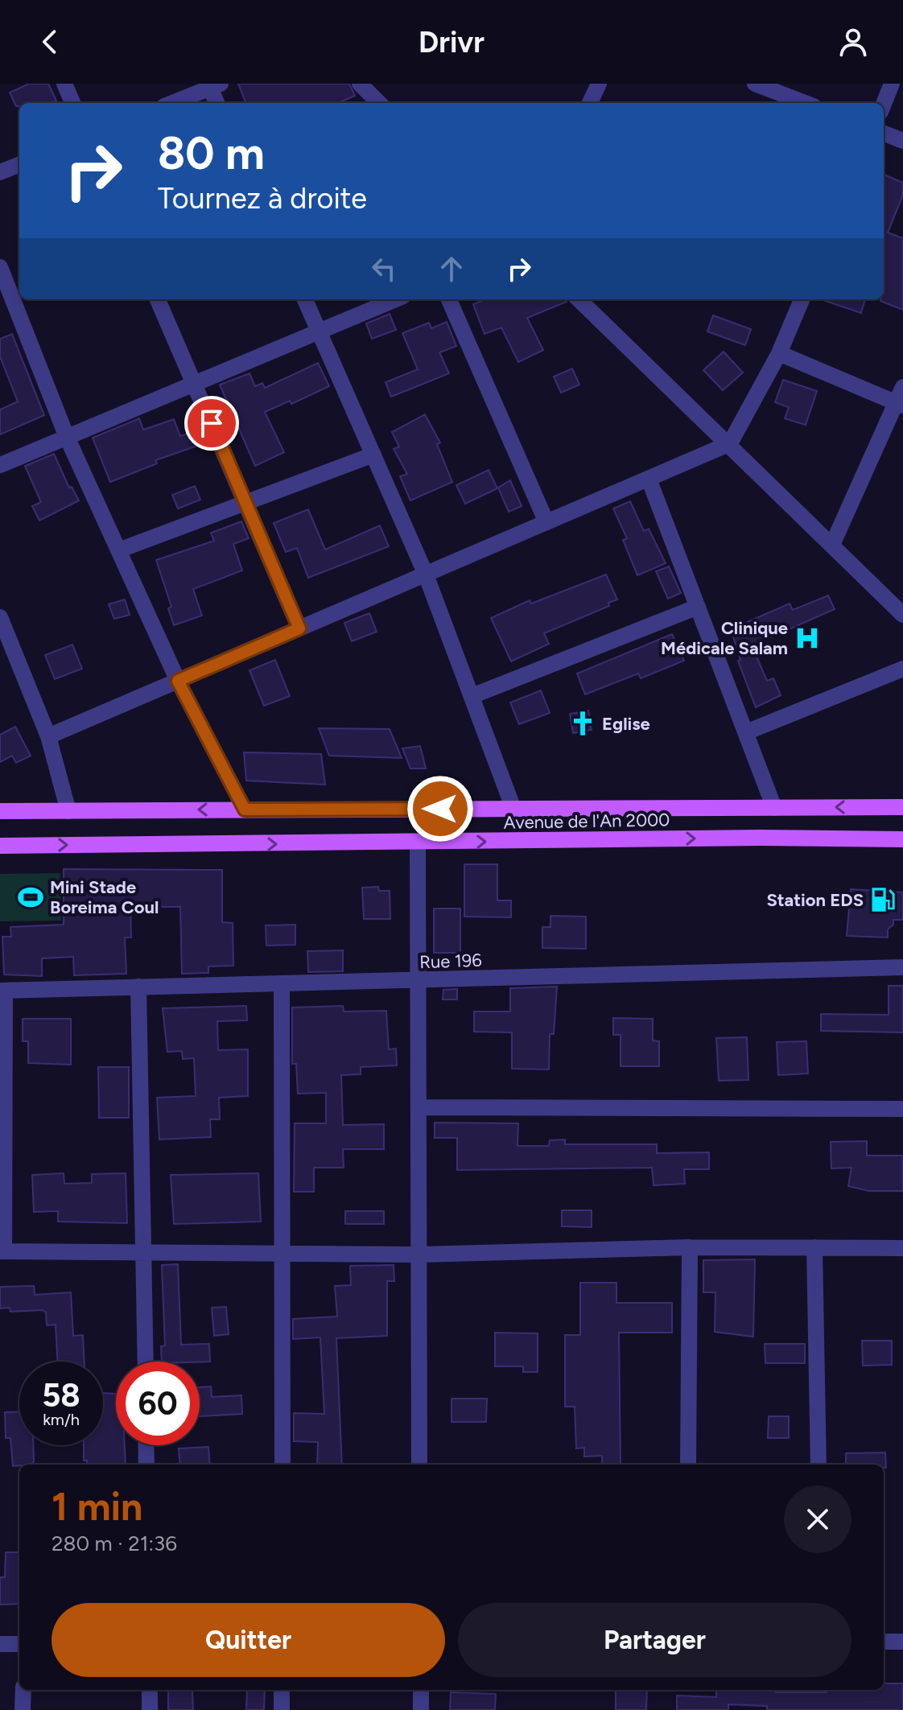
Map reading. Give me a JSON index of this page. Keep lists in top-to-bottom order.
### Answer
{
  "streets": {
    "main road": ["Avenue de l'An 2000"],
    "street": ["Rue 196"]
  },
  "places": {
    "hospital": ["Clinique Médicale Salam"],
    "church": ["Eglise"],
    "sports": ["Mini Stade Boreima Coul"],
    "fuel station": ["Station EDS"]
  },
  "page": {
    "header": "Drivr",
    "turn": ["80 m", "Tournez à droite"],
    "speed": "58 km/h",
    "limit": "60",
    "heading": ["1 min", "280 m · 21:36"],
    "buttons": ["Quitter", "Partager"]
  }
}
